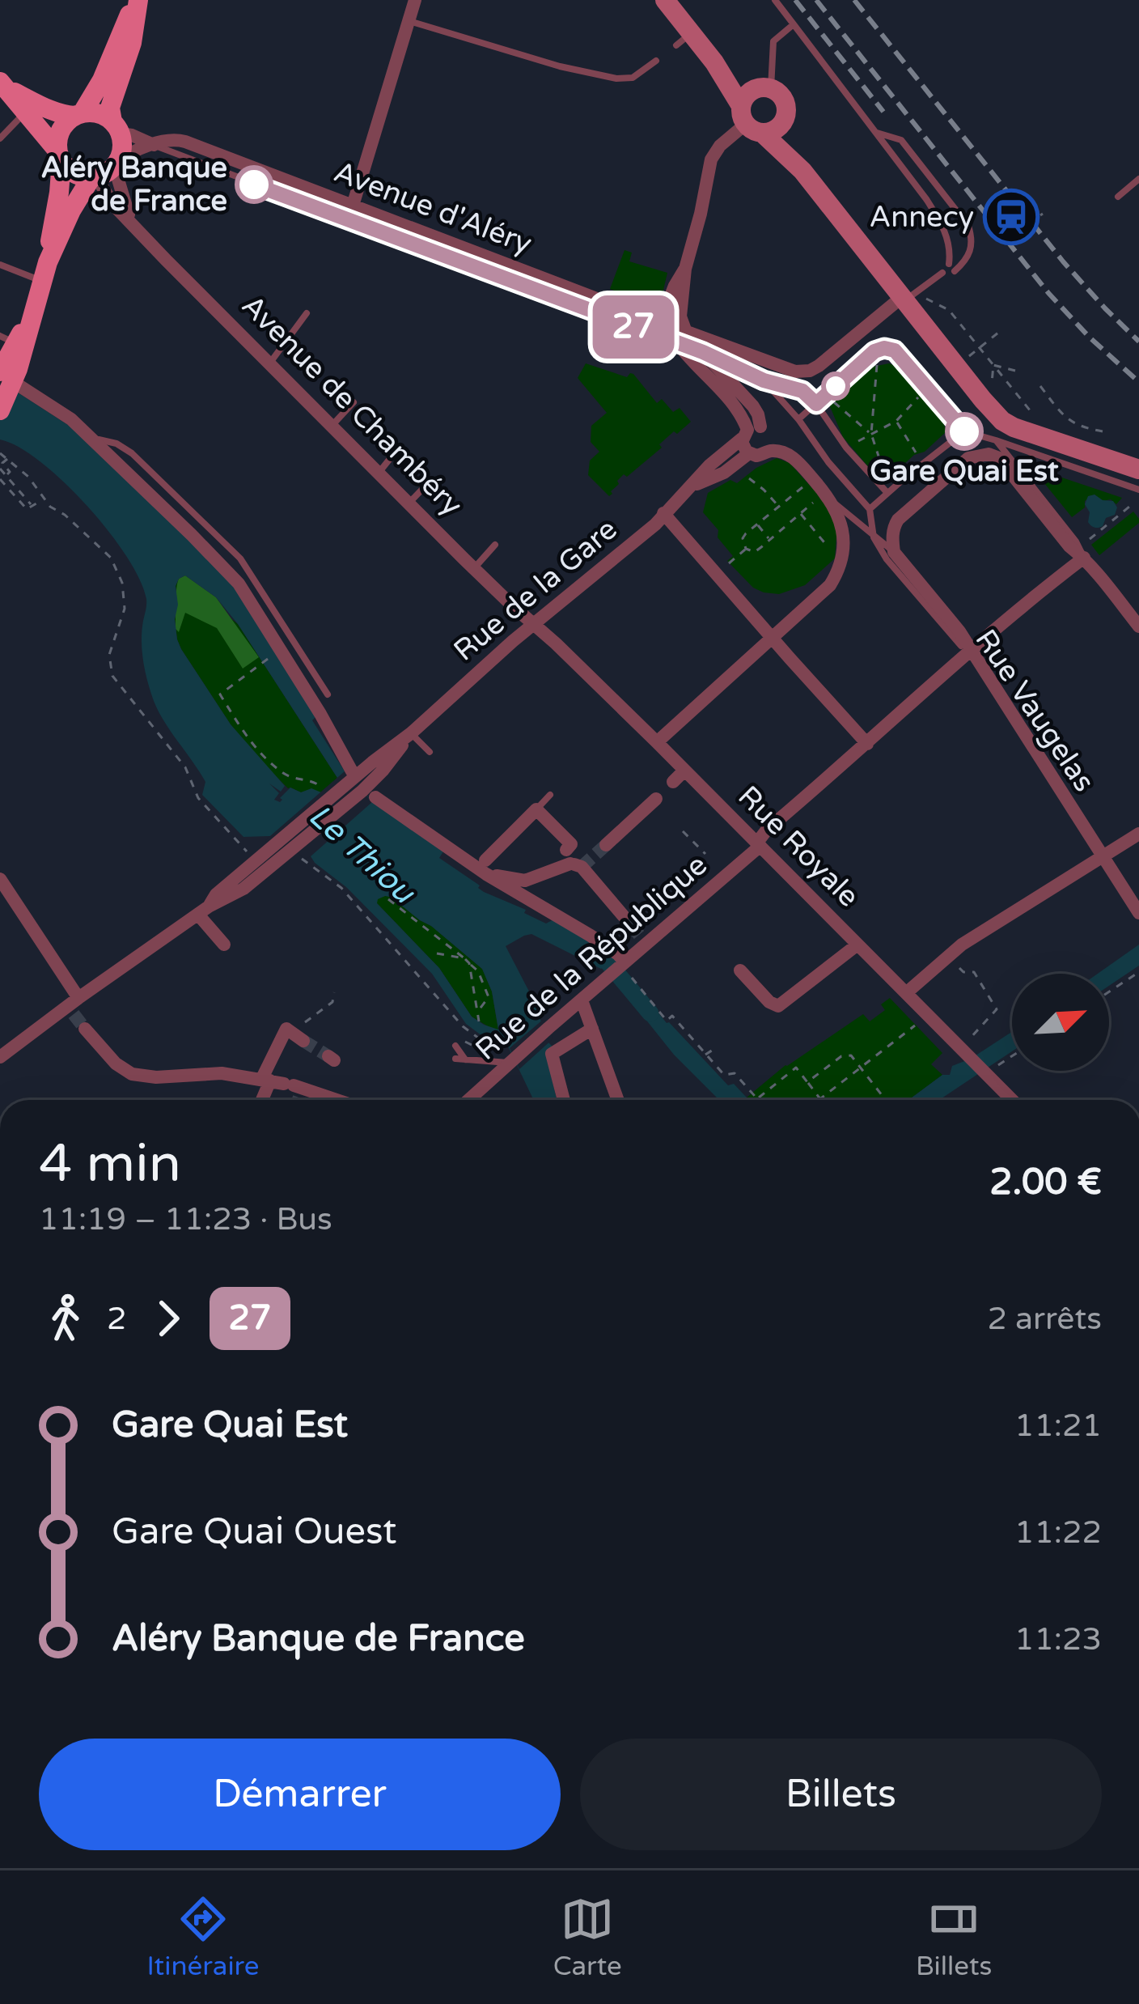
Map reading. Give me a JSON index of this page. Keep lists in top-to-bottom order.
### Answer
{
  "streets": {
    "street": [
      "Avenue d'Aléry",
      "Avenue de Chambéry",
      "Rue de la Gare",
      "Rue Vaugelas",
      "Rue Royale",
      "Rue de la République"
    ]
  },
  "crossings": [
    ["Avenue d'Aléry", "Avenue de Chambéry"],
    ["Avenue d'Aléry", "Rue de la Gare"],
    ["Avenue d'Aléry", "Rue Vaugelas"],
    ["Avenue de Chambéry", "Rue de la Gare"],
    ["Avenue de Chambéry", "Rue Royale"],
    ["Rue de la Gare", "Rue Vaugelas"],
    ["Rue de la Gare", "Rue Royale"],
    ["Rue Vaugelas", "Rue de la République"],
    ["Rue Royale", "Rue de la République"]
  ],
  "water": ["Le Thiou"],
  "places": {
    "other": ["Aléry Banque de France", "Gare Quai Est"],
    "station": ["Annecy"]
  },
  "lines": ["bus line 27"],
  "north": "top right",
  "page": {
    "on_map": "27",
    "heading": ["4 min", "11:19 – 11:23 · Bus", "2.00 €"],
    "legs": ["2", "27", "2 arrêts"],
    "list": [
      {
        "name": "Gare Quai Est",
        "value": "11:21"
      },
      {
        "name": "Gare Quai Ouest",
        "value": "11:22"
      },
      {
        "name": "Aléry Banque de France",
        "value": "11:23"
      }
    ],
    "buttons": ["Démarrer", "Billets"],
    "tabs": ["Itinéraire", "Carte", "Billets"]
  }
}
